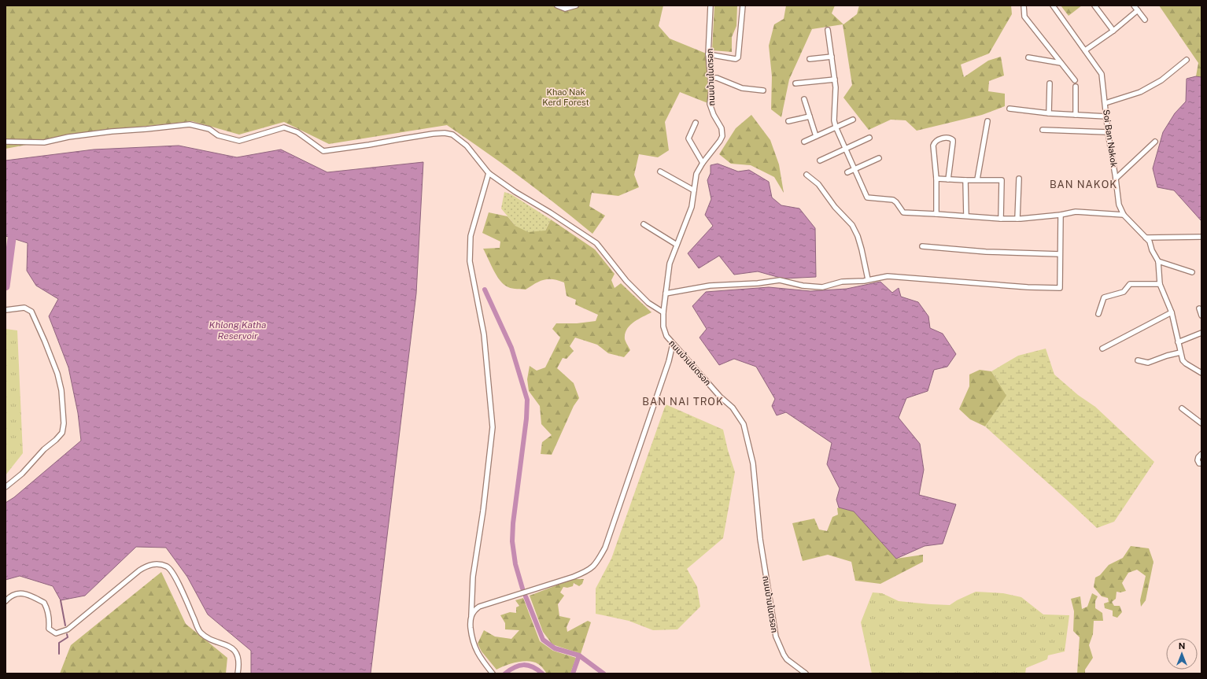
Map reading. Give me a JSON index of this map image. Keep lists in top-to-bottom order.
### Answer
{
  "streets": {
    "street": ["ถนนบ้านในตรอก", "Soi Ban Nakok"]
  },
  "districts": ["BAN NAKOK", "BAN NAI TROK"],
  "water": ["Khlong Katha Reservoir"],
  "parks": ["Khao Nak Kerd Forest"],
  "north": "top"
}
